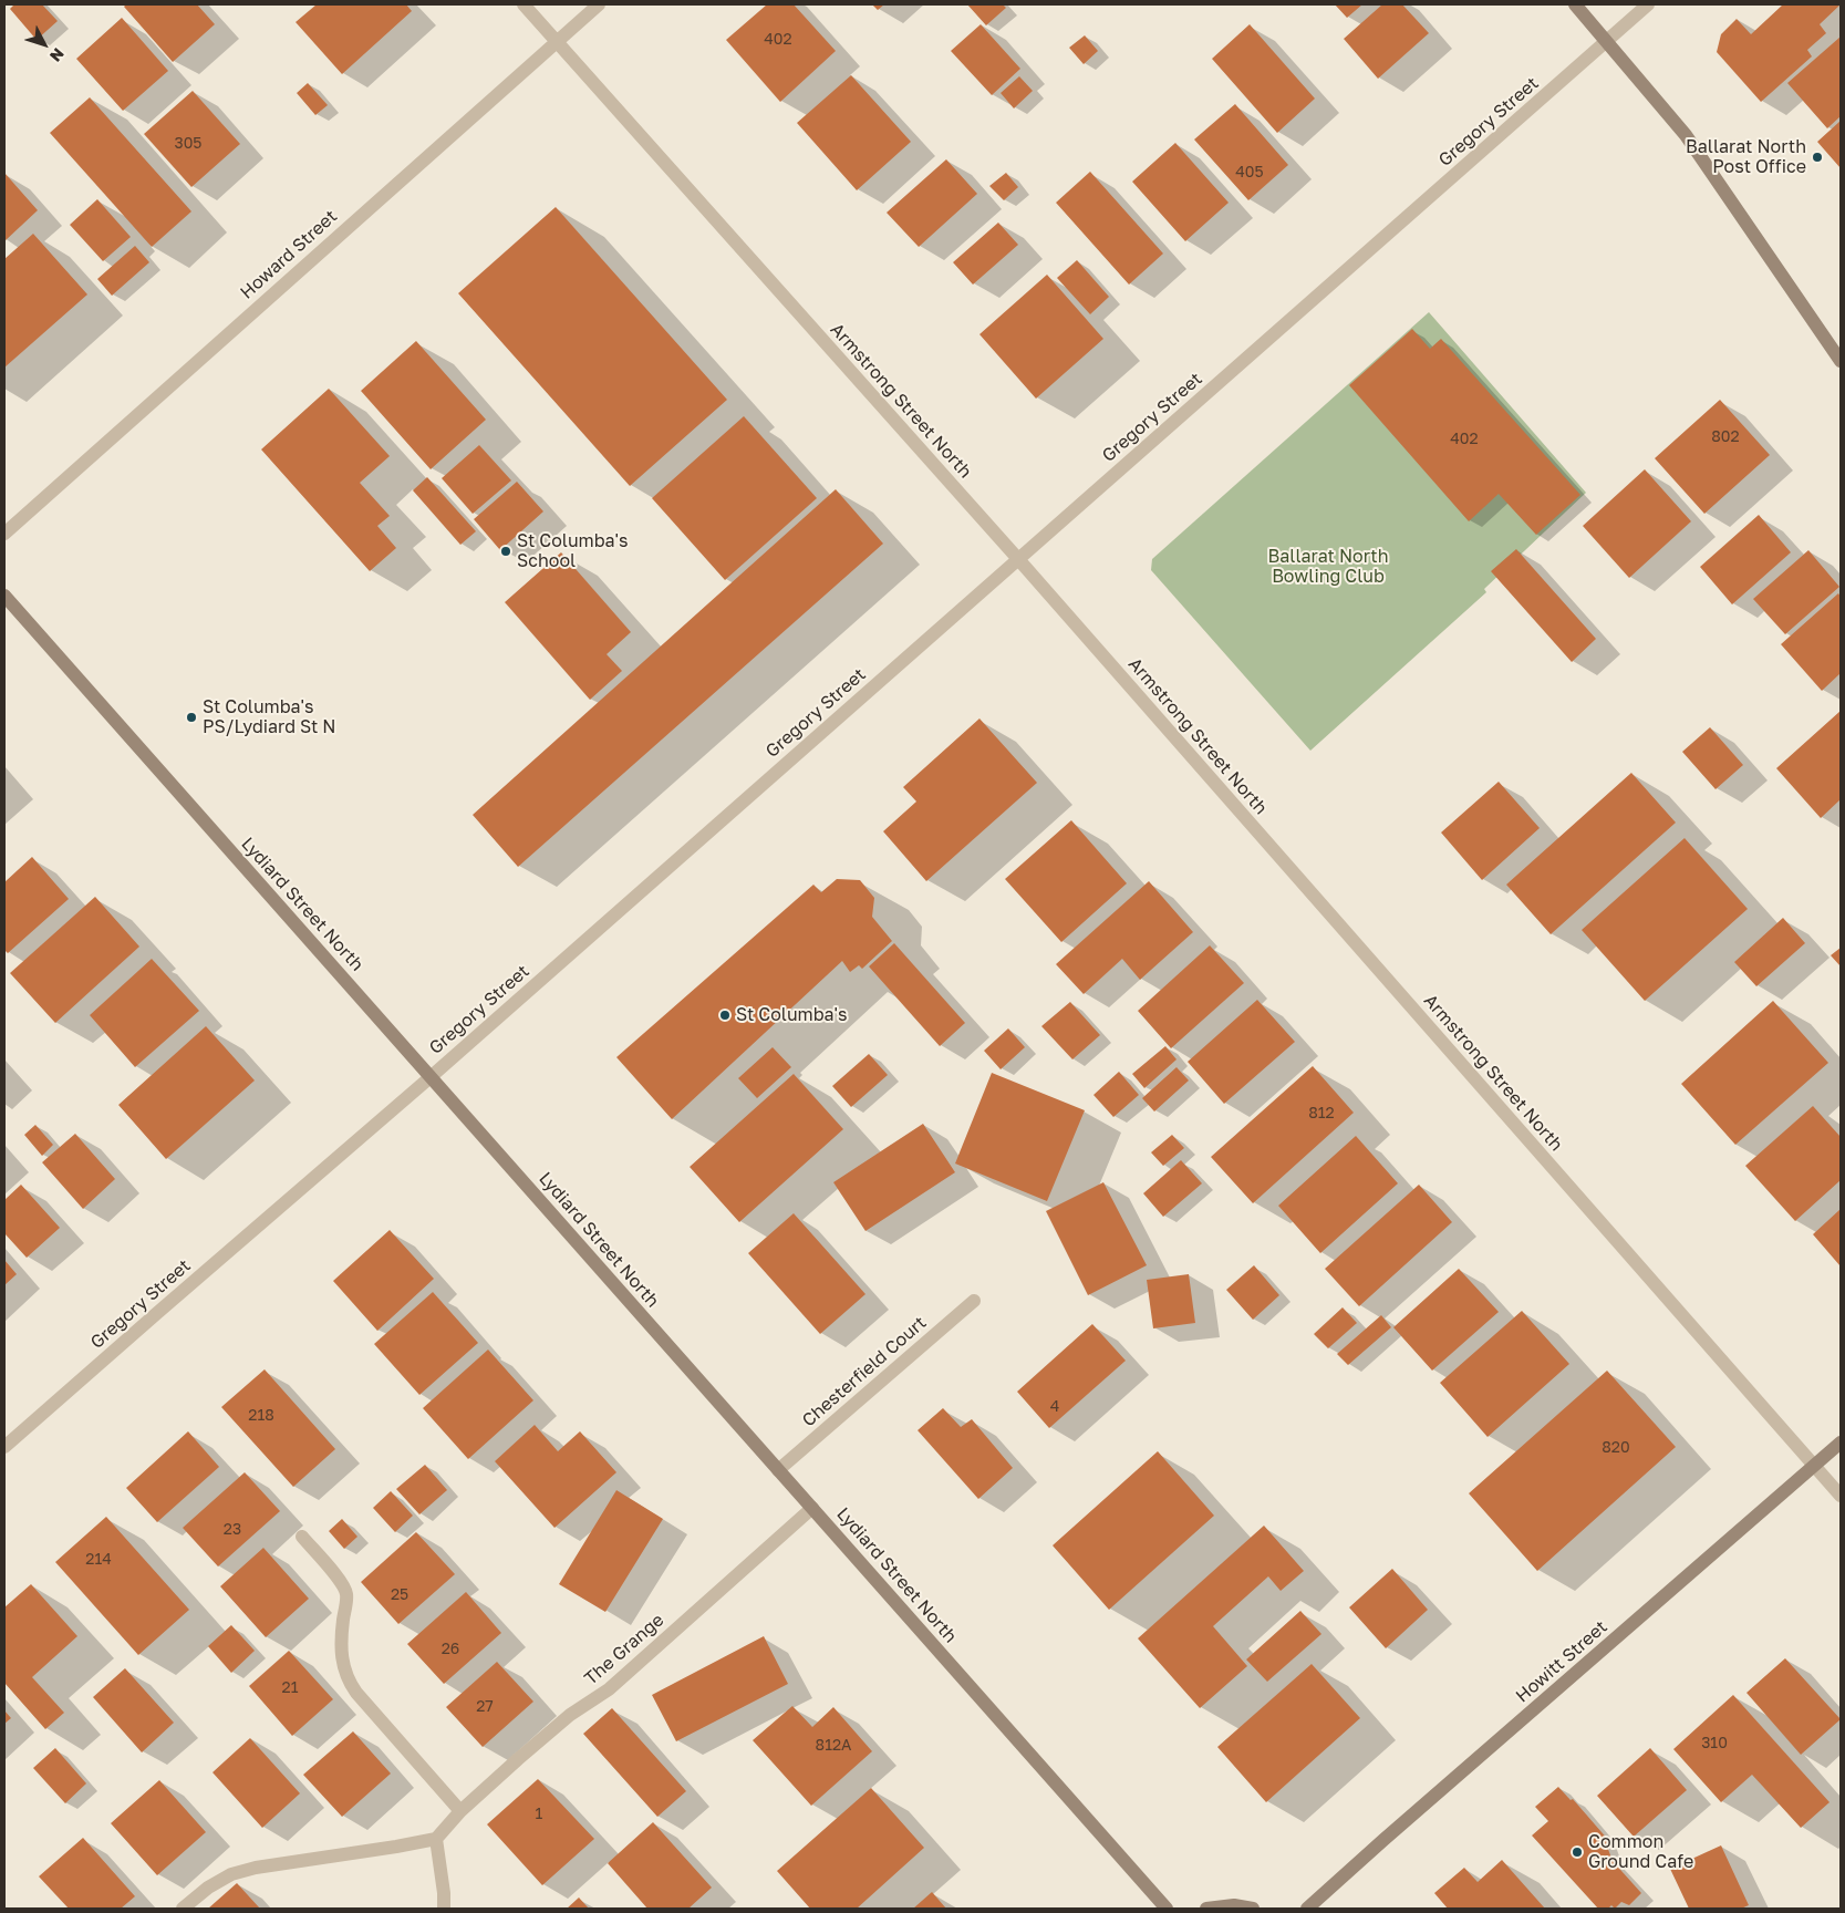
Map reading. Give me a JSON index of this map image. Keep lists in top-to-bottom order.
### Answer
{
  "streets": {
    "street": [
      "Gregory Street",
      "Howard Street",
      "Armstrong Street North",
      "Lydiard Street North",
      "Chesterfield Court",
      "The Grange",
      "Howitt Street"
    ]
  },
  "crossings": [
    ["Gregory Street", "Armstrong Street North"],
    ["Gregory Street", "Lydiard Street North"],
    ["Howard Street", "Armstrong Street North"],
    ["Armstrong Street North", "Howitt Street"],
    ["Lydiard Street North", "Chesterfield Court"],
    ["Lydiard Street North", "The Grange"]
  ],
  "parks": ["Ballarat North Bowling Club"],
  "places": [
    "Ballarat North Post Office",
    "St Columba's School",
    "St Columba's PS/Lydiard St N",
    "St Columba's",
    "Common Ground Cafe"
  ],
  "house_numbers": [
    "402",
    "305",
    "405",
    "802",
    "402",
    "812",
    "4",
    "218",
    "820",
    "23",
    "214",
    "25",
    "26",
    "21",
    "27",
    "310",
    "812A",
    "1"
  ],
  "north": "bottom right"
}
